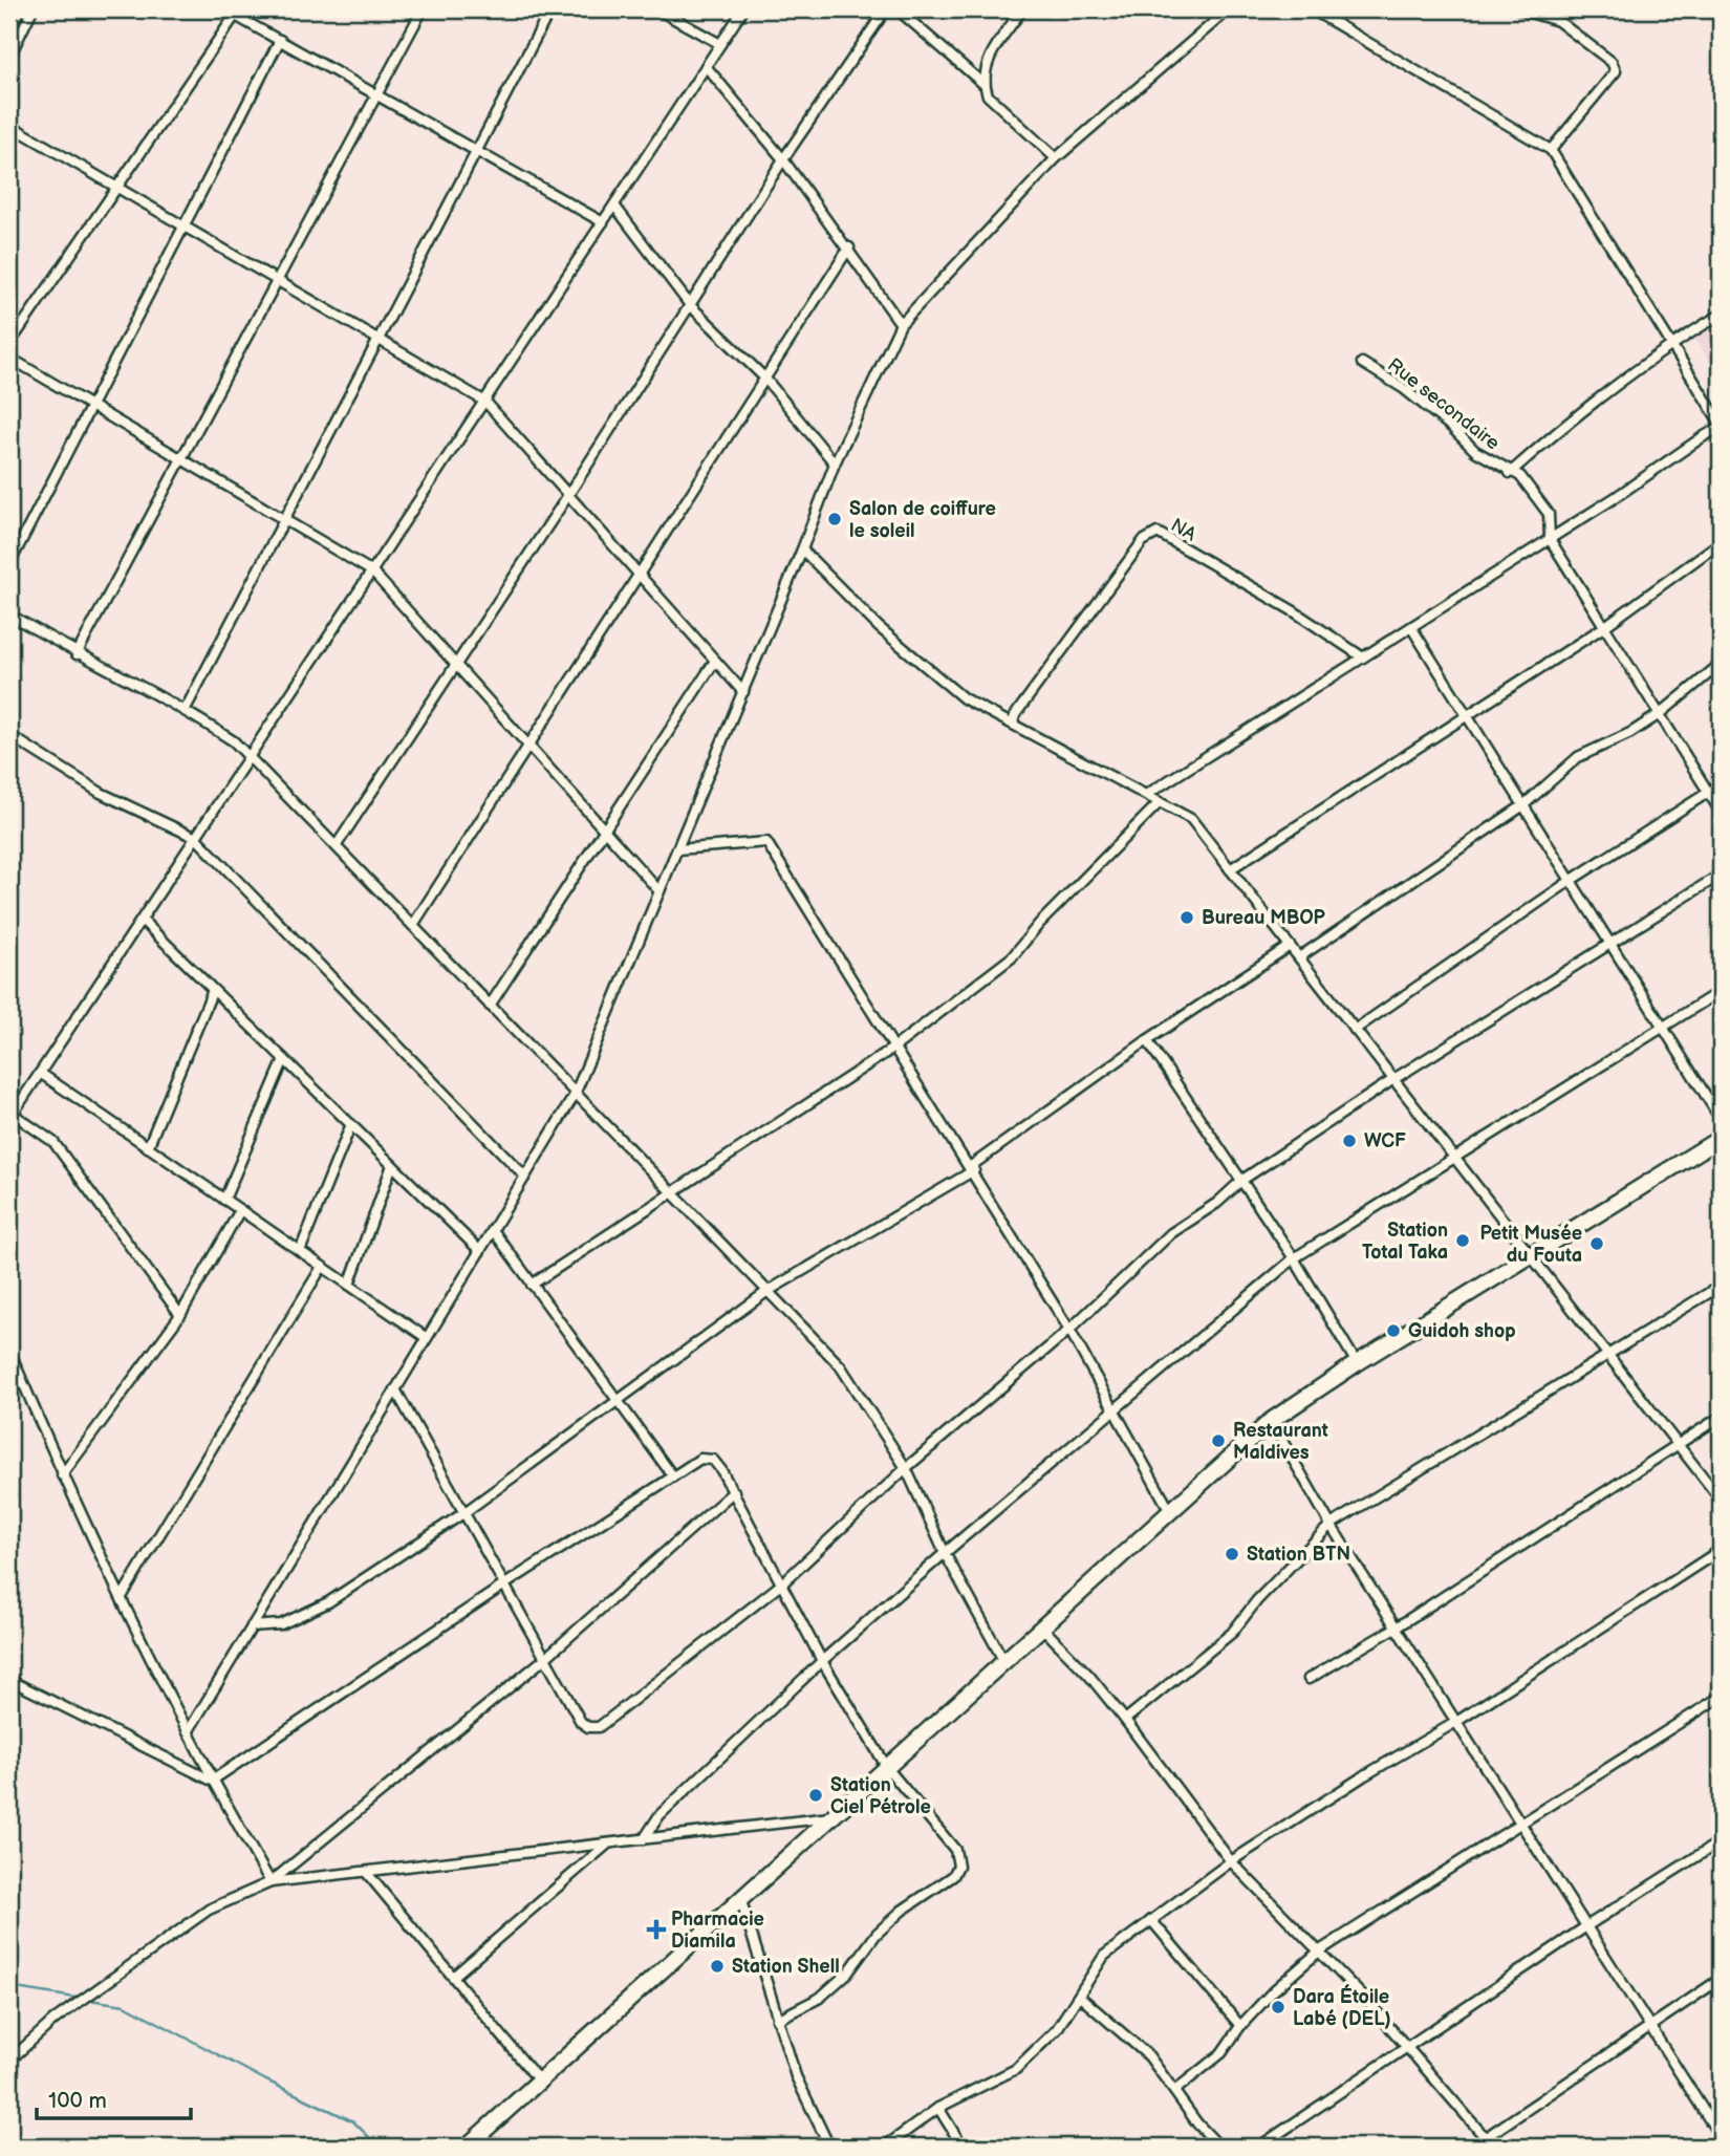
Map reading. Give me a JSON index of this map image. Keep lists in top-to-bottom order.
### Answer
{
  "streets": {
    "street": ["Rue secondaire", "NA"]
  },
  "places": {
    "other": [
      "Salon de coiffure le soleil",
      "Bureau MBOP",
      "WCF",
      "Station Total Taka",
      "Petit Musée du Fouta",
      "Guidoh shop",
      "Restaurant Maldives",
      "Station BTN",
      "Station Ciel Pétrole",
      "Station Shell",
      "Dara Étoile Labé (DEL)"
    ],
    "health": ["Pharmacie Diamila"]
  },
  "scale_bar": "100 m"
}
